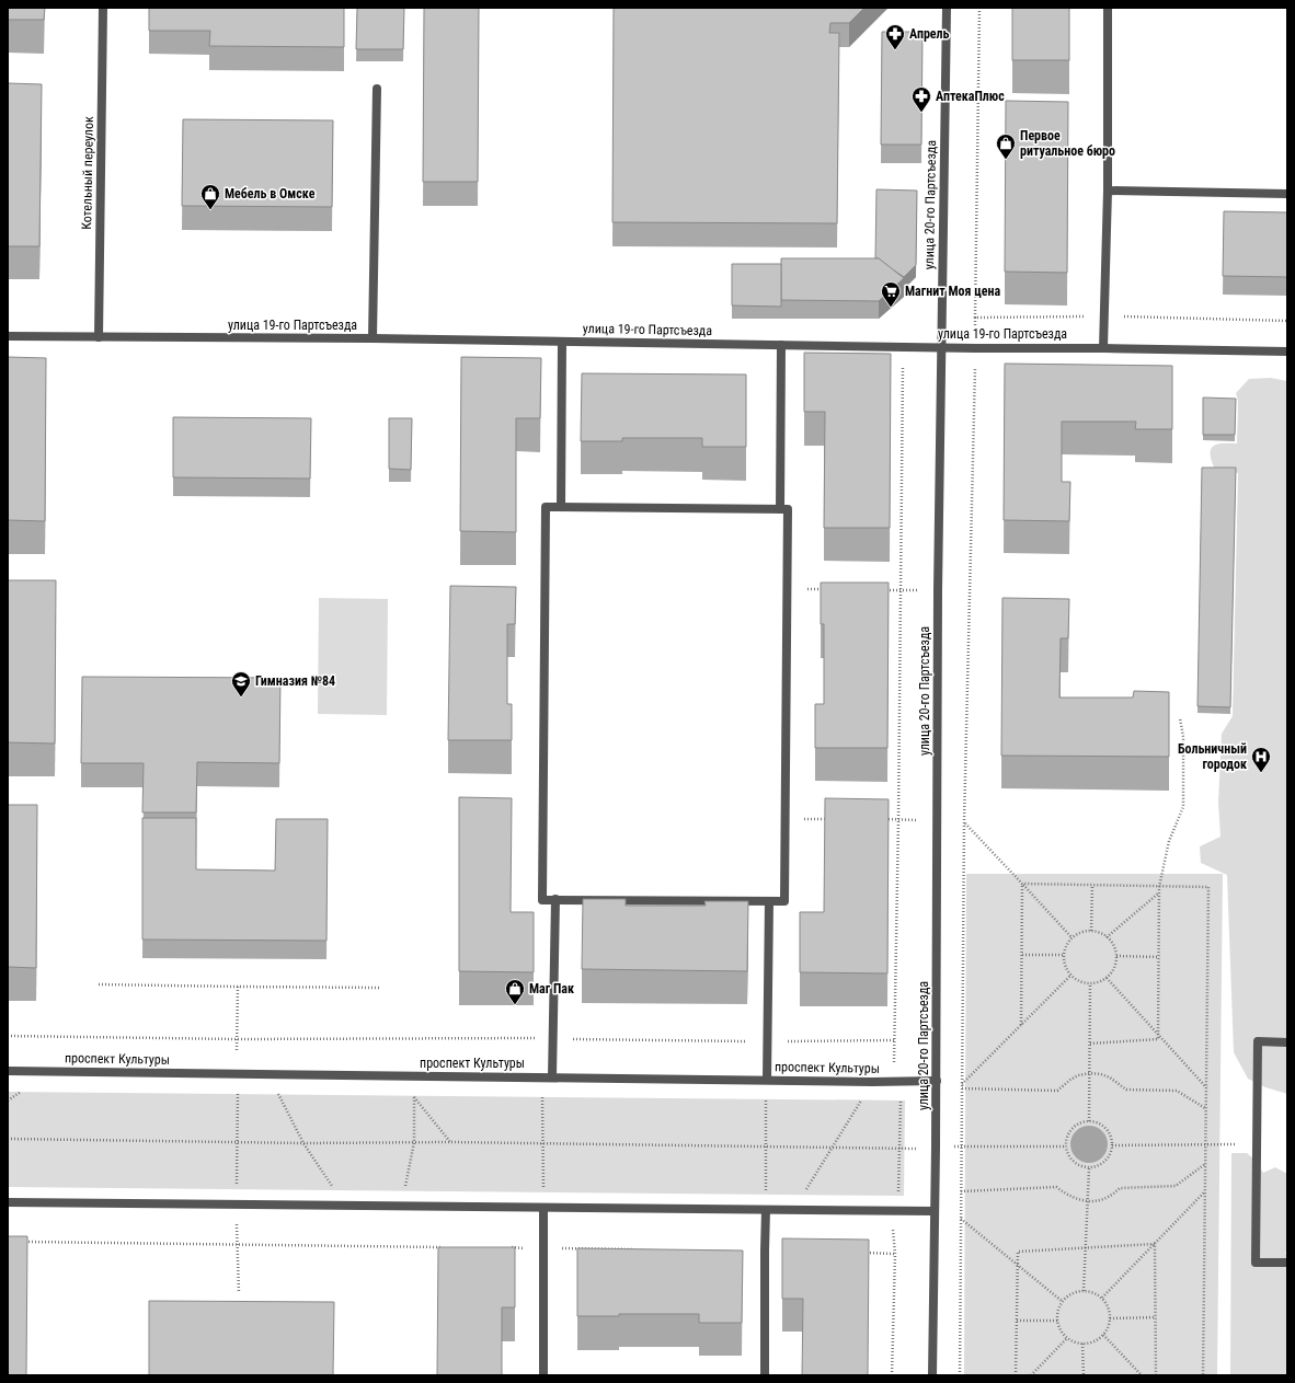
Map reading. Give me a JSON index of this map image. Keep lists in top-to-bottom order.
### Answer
{
  "streets": {
    "street": [
      "Котельный переулок",
      "улица 20-го Партсъезда",
      "улица 19-го Партсъезда",
      "проспект Культуры"
    ]
  },
  "crossings": [
    ["Котельный переулок", "улица 19-го Партсъезда"],
    ["улица 20-го Партсъезда", "улица 19-го Партсъезда"],
    ["улица 20-го Партсъезда", "проспект Культуры"]
  ],
  "places": {
    "pharmacy": ["Апрель", "АптекаПлюс"],
    "shop": ["Первое ритуальное бюро", "Мебель в Омске", "Маг Пак"],
    "supermarket": ["Магнит Моя цена"],
    "school or university": ["Гимназия №84"],
    "hospital": ["Больничный городок"]
  }
}
